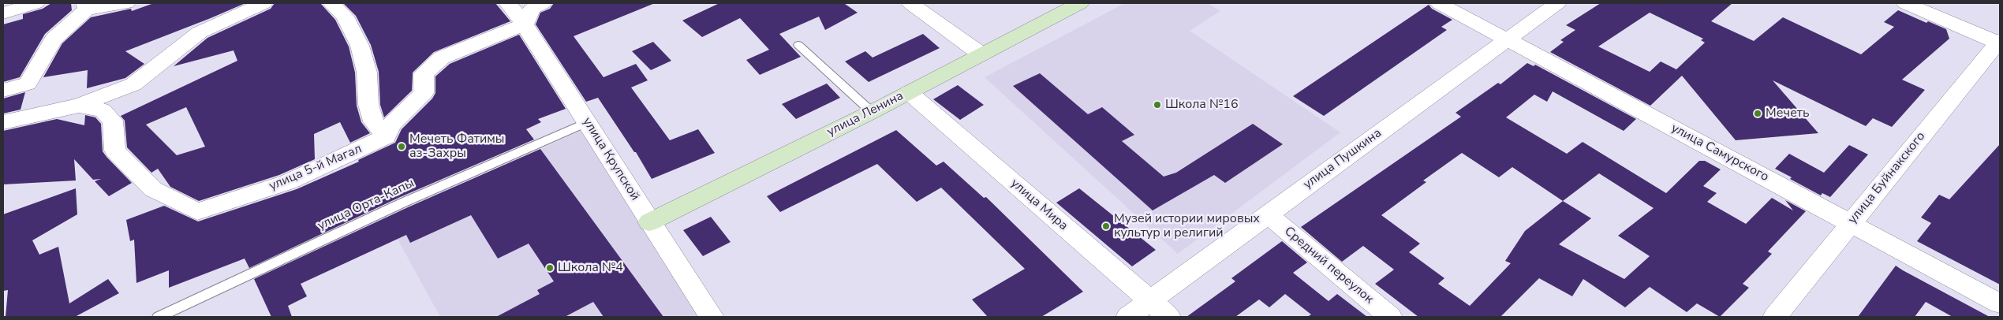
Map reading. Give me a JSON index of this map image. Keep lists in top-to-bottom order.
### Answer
{
  "streets": {
    "street": [
      "улица Ленина",
      "улица Самурского",
      "улица Крупской",
      "улица Пушкина",
      "улица 5-й Магал",
      "улица Буйнакского",
      "улица Мира",
      "Средний переулок"
    ],
    "lane": ["улица Орта-Капы"]
  },
  "crossings": [
    ["улица Ленина", "улица Крупской"],
    ["улица Ленина", "улица Мира"],
    ["улица Самурского", "улица Пушкина"],
    ["улица Самурского", "улица Буйнакского"],
    ["улица Крупской", "улица Орта-Капы"],
    ["улица Пушкина", "улица Мира"],
    ["улица Пушкина", "Средний переулок"]
  ],
  "places": [
    "Школа №16",
    "Мечеть",
    "Мечеть Фатимы аз-Захры",
    "Музей истории мировых культур и религий",
    "Школа №4"
  ]
}
